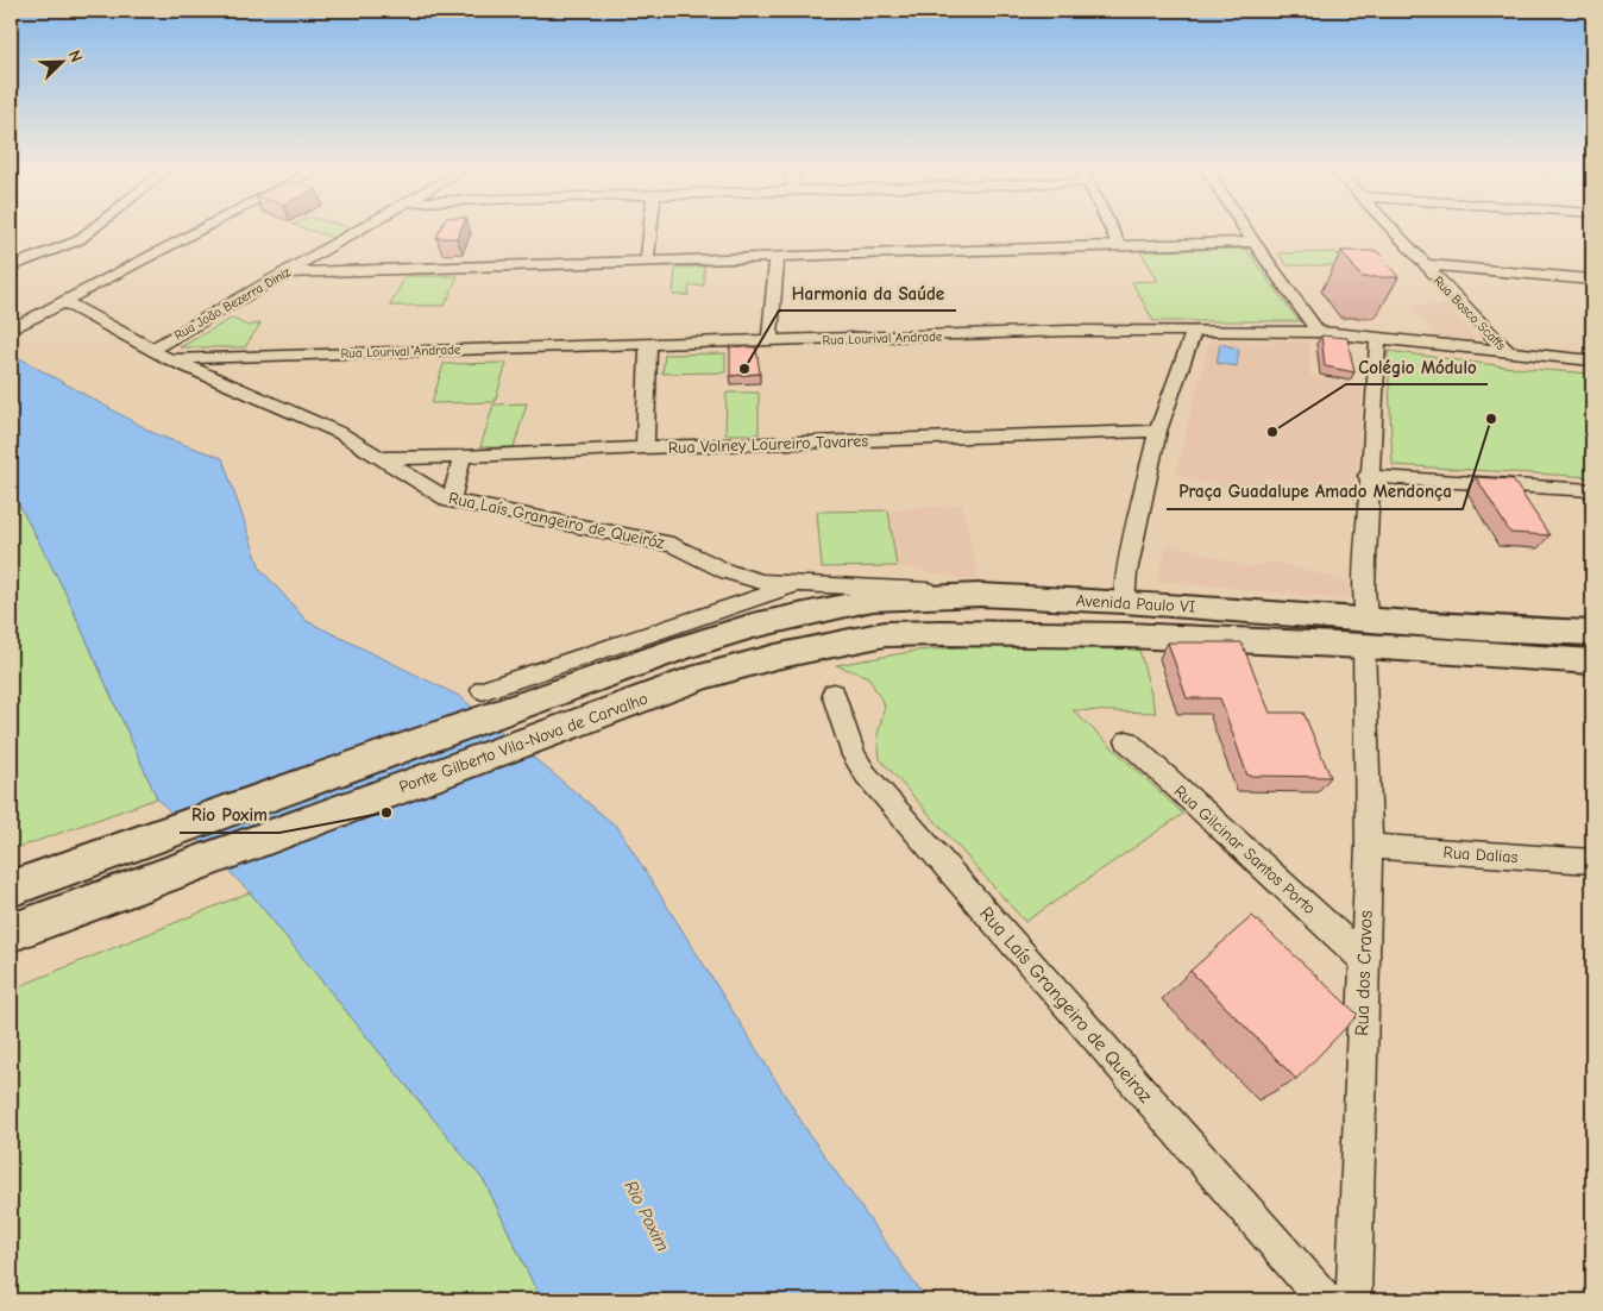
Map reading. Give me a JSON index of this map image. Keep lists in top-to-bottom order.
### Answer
{
  "streets": {
    "main road": ["Avenida Paulo VI", "Ponte Gilberto Vila-Nova de Carvalho"],
    "street": [
      "Rua João Bezerra Diniz",
      "Rua Bosco Scaffs",
      "Rua Lourival Andrade",
      "Rua Volney Loureiro Tavares",
      "Rua Laís Grangeiro de Queiróz",
      "Rua Gilcinar Santos Porto",
      "Rua Dalias",
      "Rua dos Cravos",
      "Rua Laís Grangeiro de Queiroz"
    ]
  },
  "crossings": [
    ["Rua João Bezerra Diniz", "Rua Laís Grangeiro de Queiróz"],
    ["Rua Bosco Scaffs", "Rua Lourival Andrade"],
    ["Rua Lourival Andrade", "Rua Laís Grangeiro de Queiróz"],
    ["Rua Lourival Andrade", "Rua dos Cravos"],
    ["Rua Volney Loureiro Tavares", "Rua Laís Grangeiro de Queiróz"],
    ["Rua Laís Grangeiro de Queiróz", "Avenida Paulo VI"],
    ["Avenida Paulo VI", "Ponte Gilberto Vila-Nova de Carvalho"],
    ["Avenida Paulo VI", "Rua dos Cravos"],
    ["Rua Gilcinar Santos Porto", "Rua dos Cravos"],
    ["Rua Dalias", "Rua dos Cravos"]
  ],
  "water": ["Rio Poxim"],
  "places": [
    "Harmonia da Saúde",
    "Praça Guadalupe Amado Mendonça",
    "Colégio Módulo",
    "Rio Poxim"
  ],
  "north": "top right"
}
